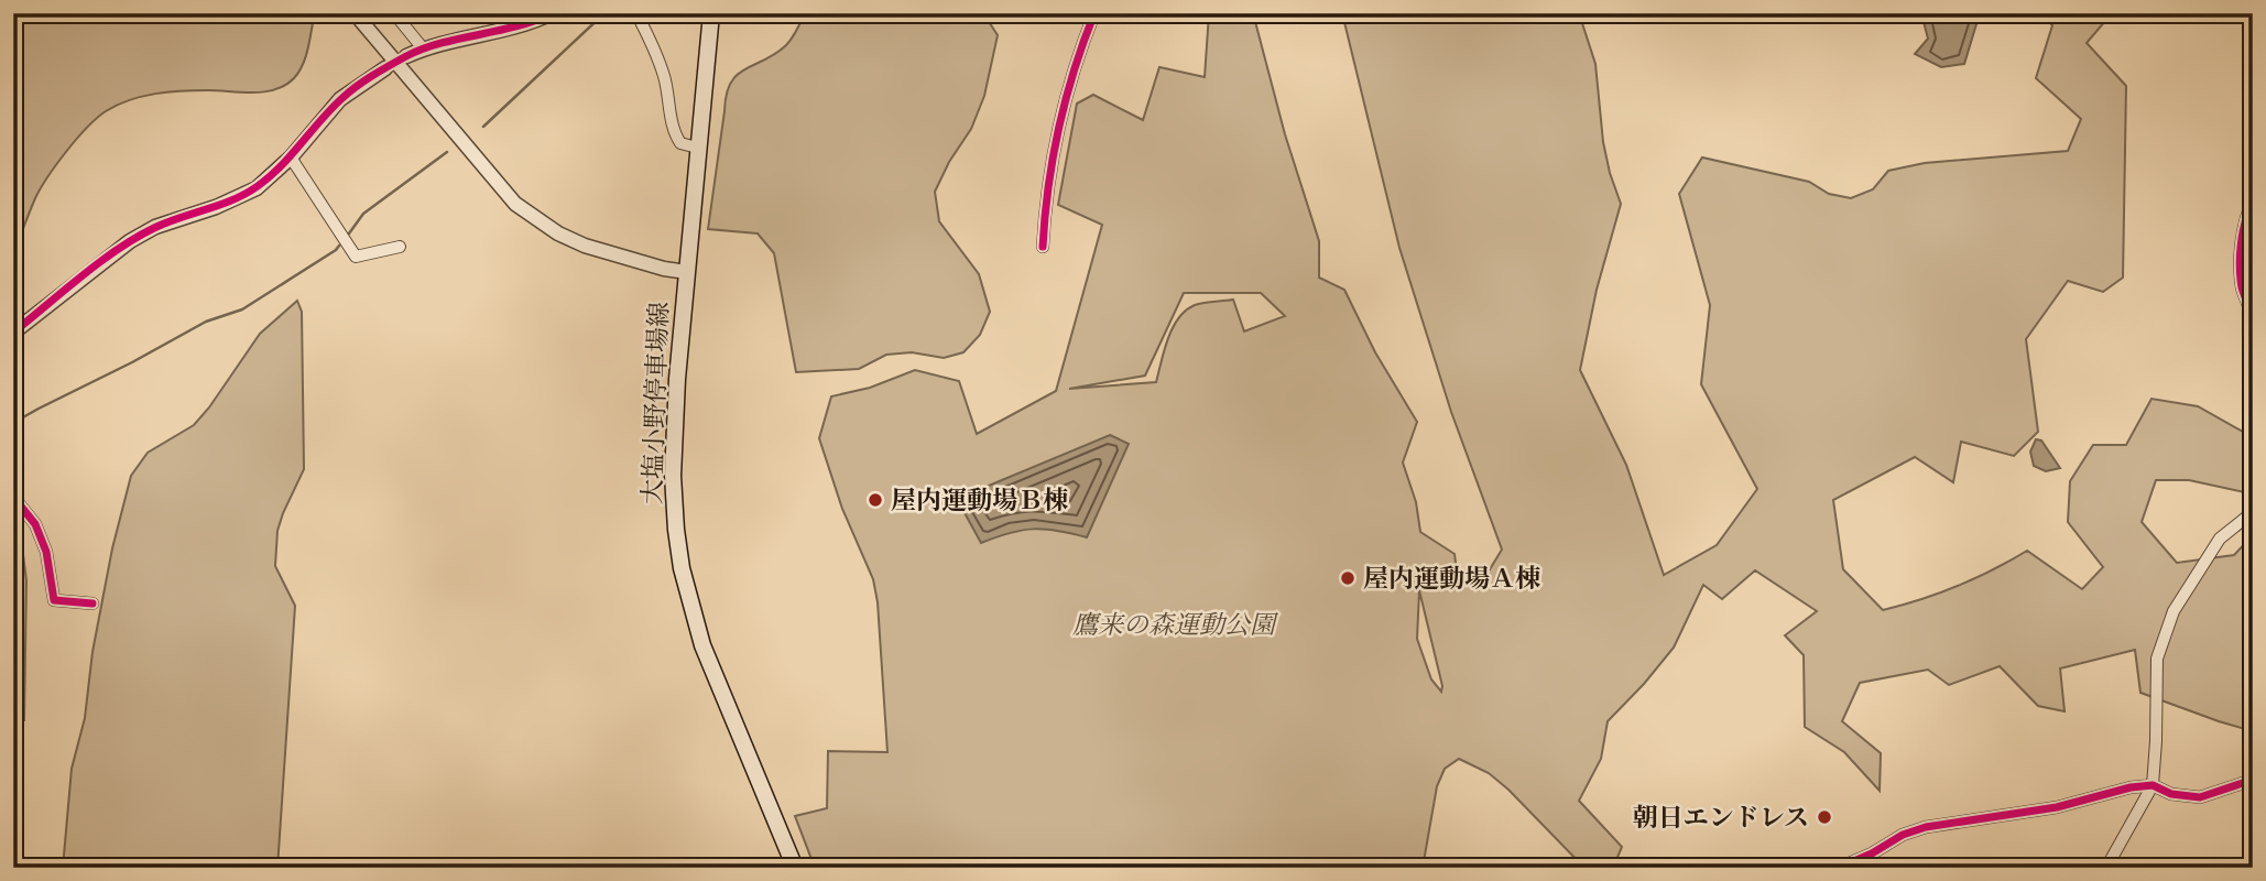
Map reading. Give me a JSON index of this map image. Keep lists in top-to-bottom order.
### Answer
{
  "streets": {
    "main road": ["大塩小野停車場線"]
  },
  "parks": ["鷹来の森運動公園"],
  "places": ["屋内運動場Ｂ棟", "屋内運動場Ａ棟", "朝日エンドレス"]
}
